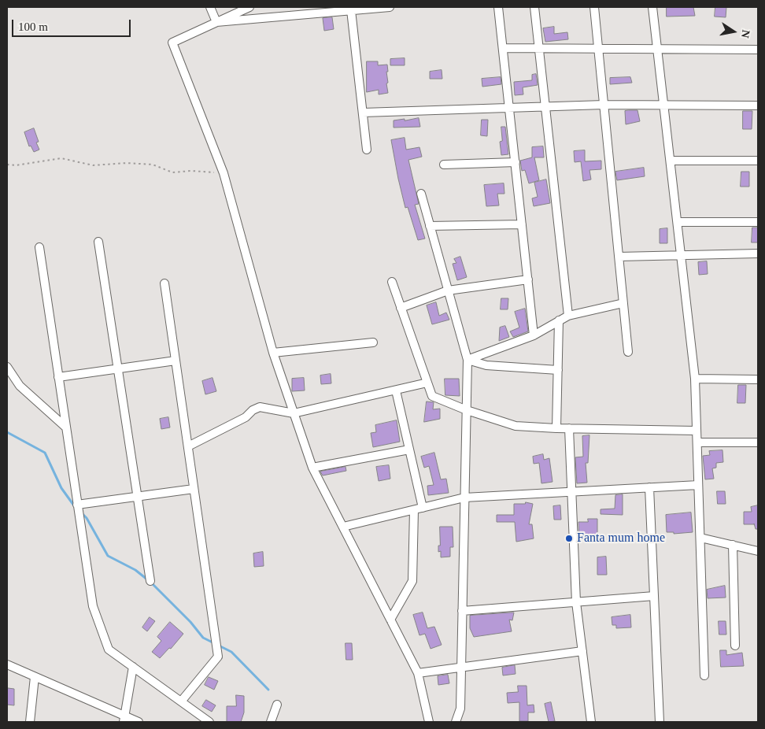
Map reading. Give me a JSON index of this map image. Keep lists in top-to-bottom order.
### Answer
{
  "places": ["Fanta mum home"],
  "scale_bar": "100 m",
  "north": "right"
}
